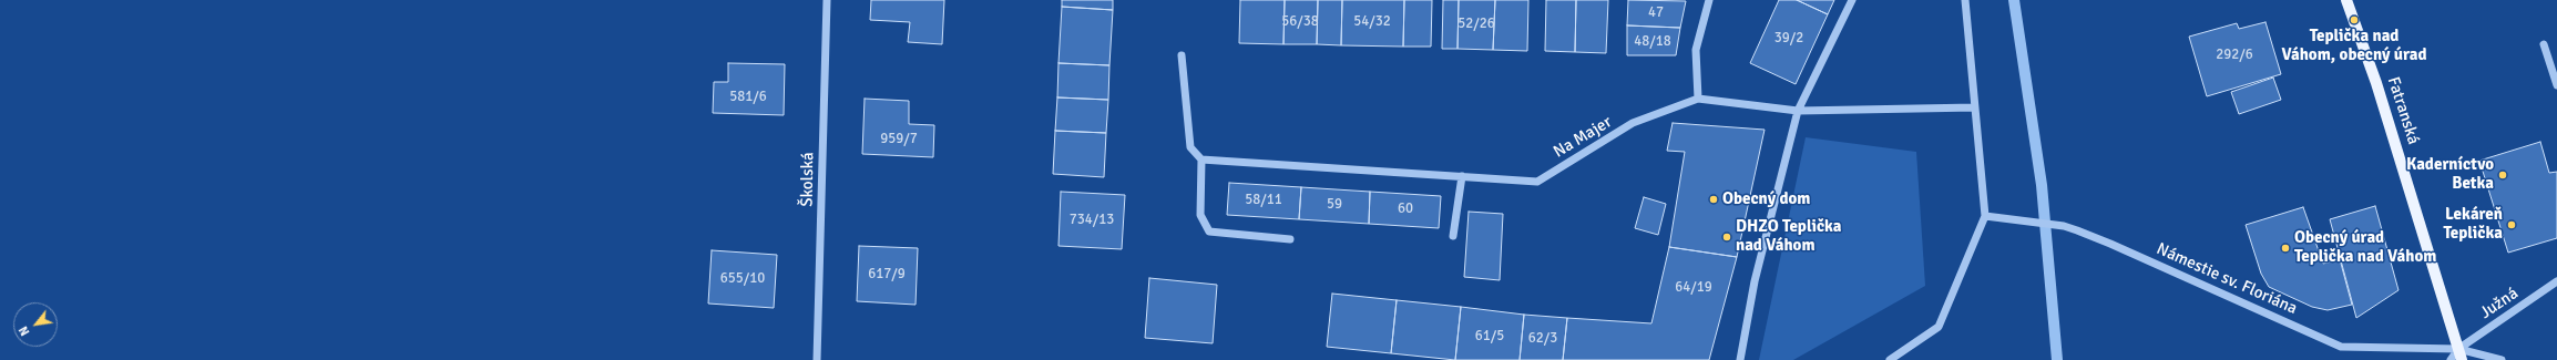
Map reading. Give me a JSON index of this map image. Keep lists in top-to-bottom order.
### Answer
{
  "streets": {
    "main road": ["Fatranská"],
    "street": [
      "Na Majer",
      "Školská",
      "Námestie sv. Floriána",
      "Južná"
    ]
  },
  "crossings": [
    ["Fatranská", "Námestie sv. Floriána"],
    ["Fatranská", "Južná"],
    ["Námestie sv. Floriána", "Južná"]
  ],
  "places": [
    "Teplička nad Váhom, obecný úrad",
    "Kaderníctvo Betka",
    "Obecný dom",
    "Lekáreň Teplička",
    "DHZO Teplička nad Váhom",
    "Obecný úrad Teplička nad Váhom"
  ],
  "house_numbers": [
    "47",
    "56/38",
    "54/32",
    "52/26",
    "39/2",
    "48/18",
    "292/6",
    "581/6",
    "959/7",
    "58/11",
    "59",
    "60",
    "734/13",
    "617/9",
    "655/10",
    "64/19",
    "61/5",
    "62/3"
  ],
  "north": "bottom left"
}
